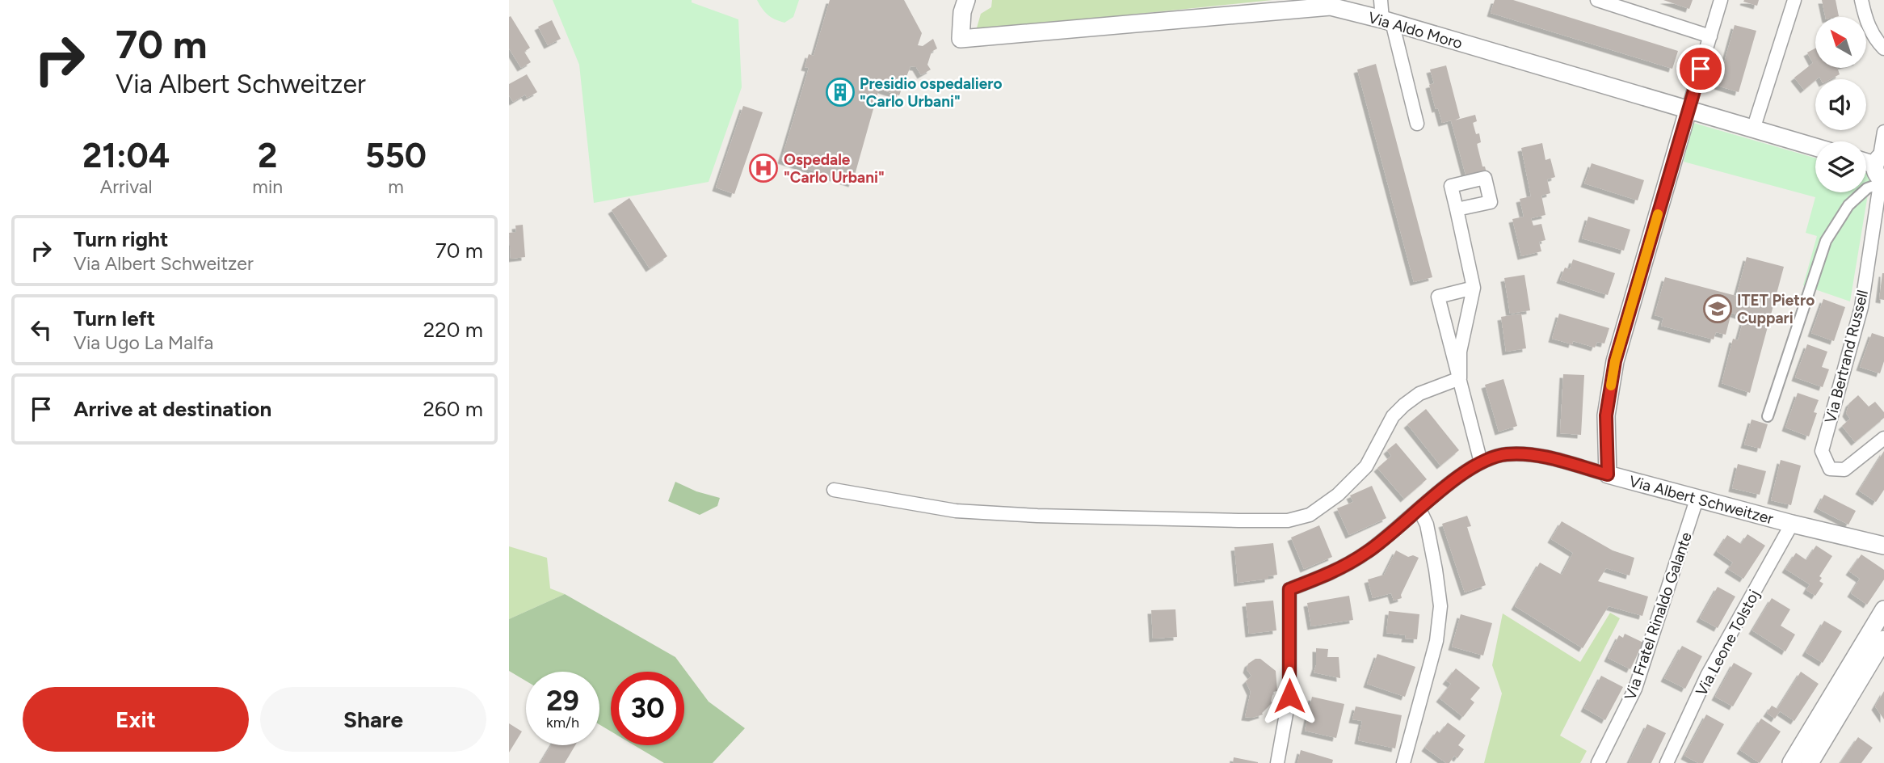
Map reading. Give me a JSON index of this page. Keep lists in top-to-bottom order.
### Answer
{
  "streets": {
    "street": [
      "Via Aldo Moro",
      "Via Bertrand Russell",
      "Via Albert Schweitzer",
      "Via Fratel Rinaldo Galante",
      "Via Leone Tolstoj"
    ]
  },
  "crossings": [
    ["Via Albert Schweitzer", "Via Fratel Rinaldo Galante"],
    ["Via Albert Schweitzer", "Via Leone Tolstoj"]
  ],
  "places": {
    "building": ["Presidio ospedaliero \"Carlo Urbani\""],
    "hospital": ["Ospedale \"Carlo Urbani\""],
    "school or university": ["ITET Pietro Cuppari"]
  },
  "north": "top left",
  "page": {
    "turn": ["70 m", "Via Albert Schweitzer"],
    "eta": [
      "21:04",
      "Arrival",
      "2",
      "min",
      "550",
      "m"
    ],
    "list": [
      {
        "name": "Turn right",
        "note": "Via Albert Schweitzer",
        "value": "70 m"
      },
      {
        "name": "Turn left",
        "note": "Via Ugo La Malfa",
        "value": "220 m"
      },
      {
        "name": "Arrive at destination",
        "value": "260 m"
      }
    ],
    "speed": "29 km/h",
    "limit": "30",
    "buttons": ["Exit", "Share"]
  }
}
